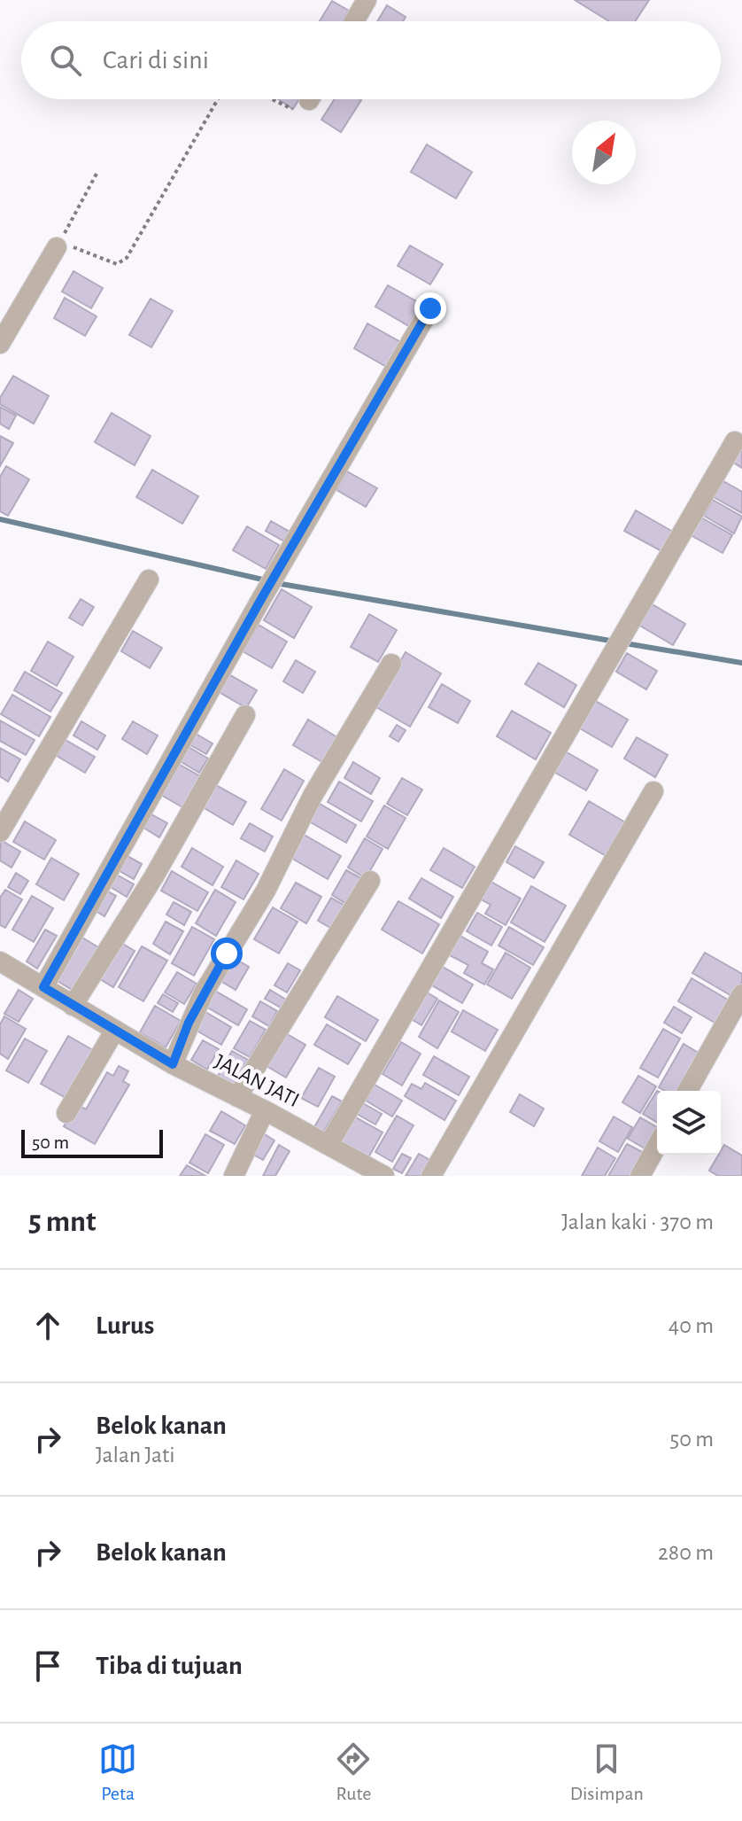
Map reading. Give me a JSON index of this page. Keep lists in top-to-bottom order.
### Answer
{
  "streets": {
    "street": ["JALAN JATI"]
  },
  "scale_bar": "50 m",
  "north": "top right",
  "page": {
    "search": "Cari di sini",
    "scale": "50 m",
    "heading": ["5 mnt", "Jalan kaki · 370 m"],
    "list": [
      ["Lurus", "40 m"],
      ["Belok kanan", "Jalan Jati", "50 m"],
      ["Belok kanan", "280 m"],
      "Tiba di tujuan"
    ],
    "nav": ["Peta", "Rute", "Disimpan"]
  }
}
